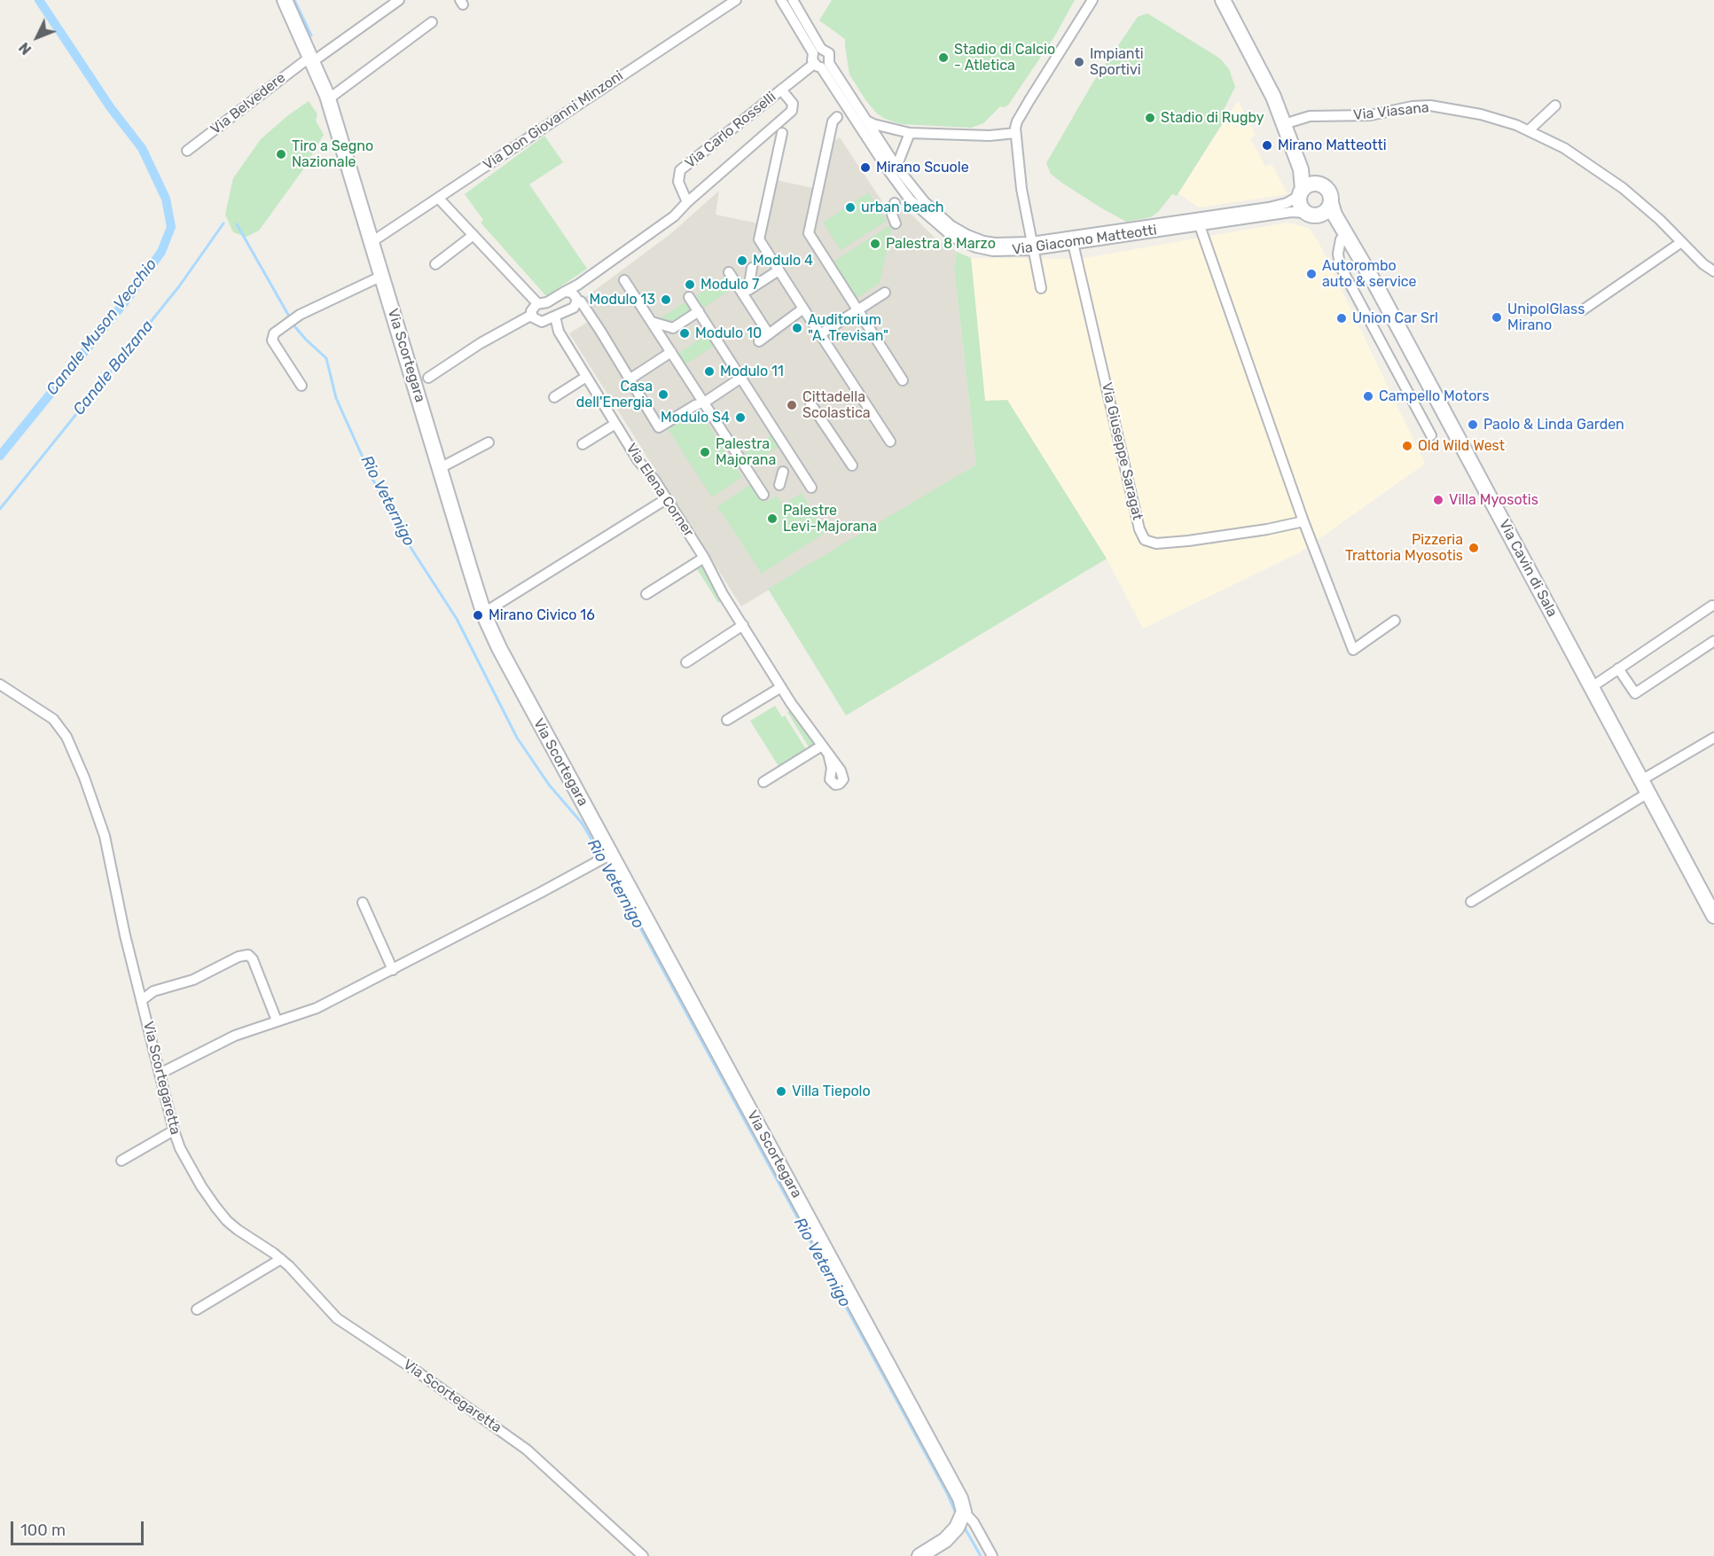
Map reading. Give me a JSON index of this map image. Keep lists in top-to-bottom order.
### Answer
{
  "streets": {
    "street": [
      "Via Belvedere",
      "Via Viasana",
      "Via Don Giovanni Minzoni",
      "Via Carlo Rosselli",
      "Via Giacomo Matteotti",
      "Via Scortegara",
      "Via Giuseppe Saragat",
      "Via Elena Corner",
      "Via Cavin di Sala",
      "Via Scortegaretta"
    ]
  },
  "crossings": [
    ["Via Belvedere", "Via Scortegara"],
    ["Via Don Giovanni Minzoni", "Via Scortegara"],
    ["Via Carlo Rosselli", "Via Giacomo Matteotti"],
    ["Via Giacomo Matteotti", "Via Giuseppe Saragat"],
    ["Via Giacomo Matteotti", "Via Cavin di Sala"]
  ],
  "water": ["Canale Muson Vecchio", "Canale Balzana", "Rio Veternigo"],
  "places": [
    "Stadio di Calcio - Atletica",
    "Impianti Sportivi",
    "Stadio di Rugby",
    "Mirano Matteotti",
    "Tiro a Segno Nazionale",
    "Mirano Scuole",
    "urban beach",
    "Palestra 8 Marzo",
    "Modulo 4",
    "Autorombo auto & service",
    "Modulo 7",
    "Modulo 13",
    "UnipolGlass Mirano",
    "Union Car Srl",
    "Auditorium \"A. Trevisan\"",
    "Modulo 10",
    "Modulo 11",
    "Casa dell'Energia",
    "Campello Motors",
    "Cittadella Scolastica",
    "Modulo S4",
    "Paolo & Linda Garden",
    "Old Wild West",
    "Palestra Majorana",
    "Villa Myosotis",
    "Palestre Levi-Majorana",
    "Pizzeria Trattoria Myosotis",
    "Mirano Civico 16",
    "Villa Tiepolo"
  ],
  "scale_bar": "100 m",
  "north": "bottom left"
}
